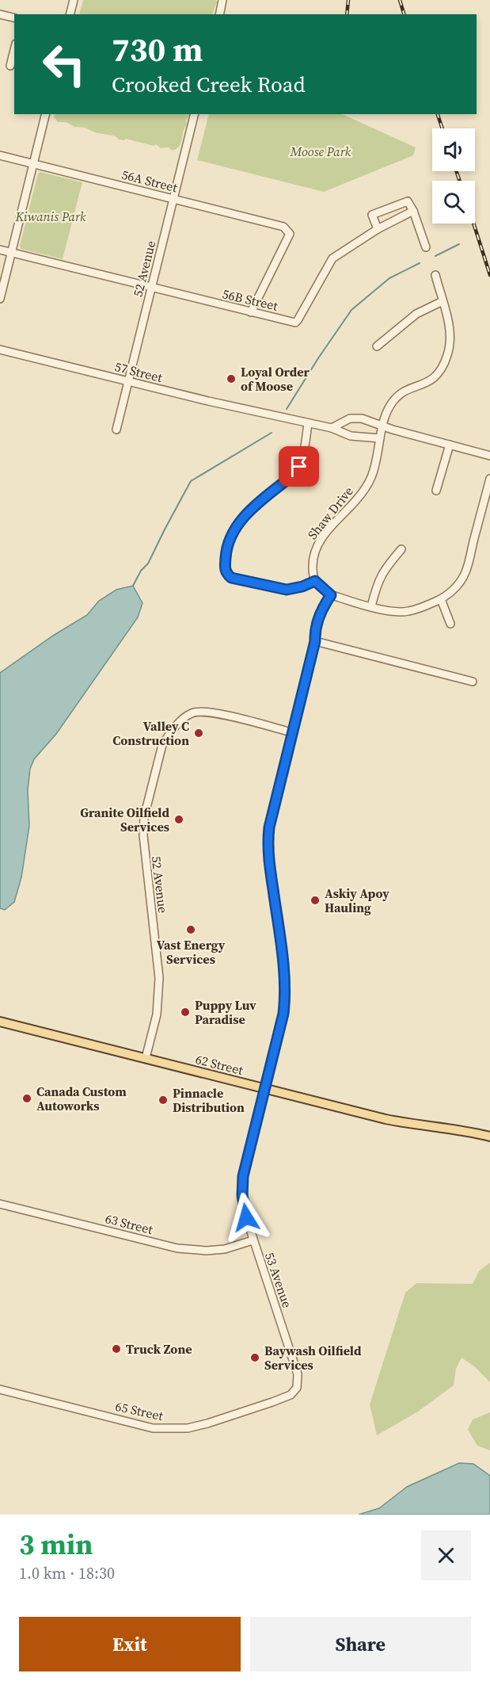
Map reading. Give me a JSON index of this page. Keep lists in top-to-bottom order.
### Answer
{
  "streets": {
    "main road": ["62 Street"],
    "street": [
      "56A Street",
      "52 Avenue",
      "56B Street",
      "57 Street",
      "Shaw Drive",
      "63 Street",
      "53 Avenue",
      "65 Street"
    ]
  },
  "crossings": [
    ["56A Street", "52 Avenue"],
    ["56A Street", "56B Street"],
    ["52 Avenue", "56B Street"],
    ["52 Avenue", "57 Street"],
    ["52 Avenue", "62 Street"],
    ["52 Avenue", "53 Avenue"],
    ["57 Street", "Shaw Drive"],
    ["62 Street", "53 Avenue"],
    ["63 Street", "53 Avenue"],
    ["53 Avenue", "65 Street"]
  ],
  "parks": ["Moose Park", "Kiwanis Park"],
  "places": [
    "Loyal Order of Moose",
    "Valley C Construction",
    "Granite Oilfield Services",
    "Askiy Apoy Hauling",
    "Vast Energy Services",
    "Puppy Luv Paradise",
    "Canada Custom Autoworks",
    "Pinnacle Distribution",
    "Truck Zone",
    "Baywash Oilfield Services"
  ],
  "page": {
    "turn": ["730 m", "Crooked Creek Road"],
    "heading": ["3 min", "1.0 km · 18:30"],
    "buttons": ["Exit", "Share"]
  }
}
